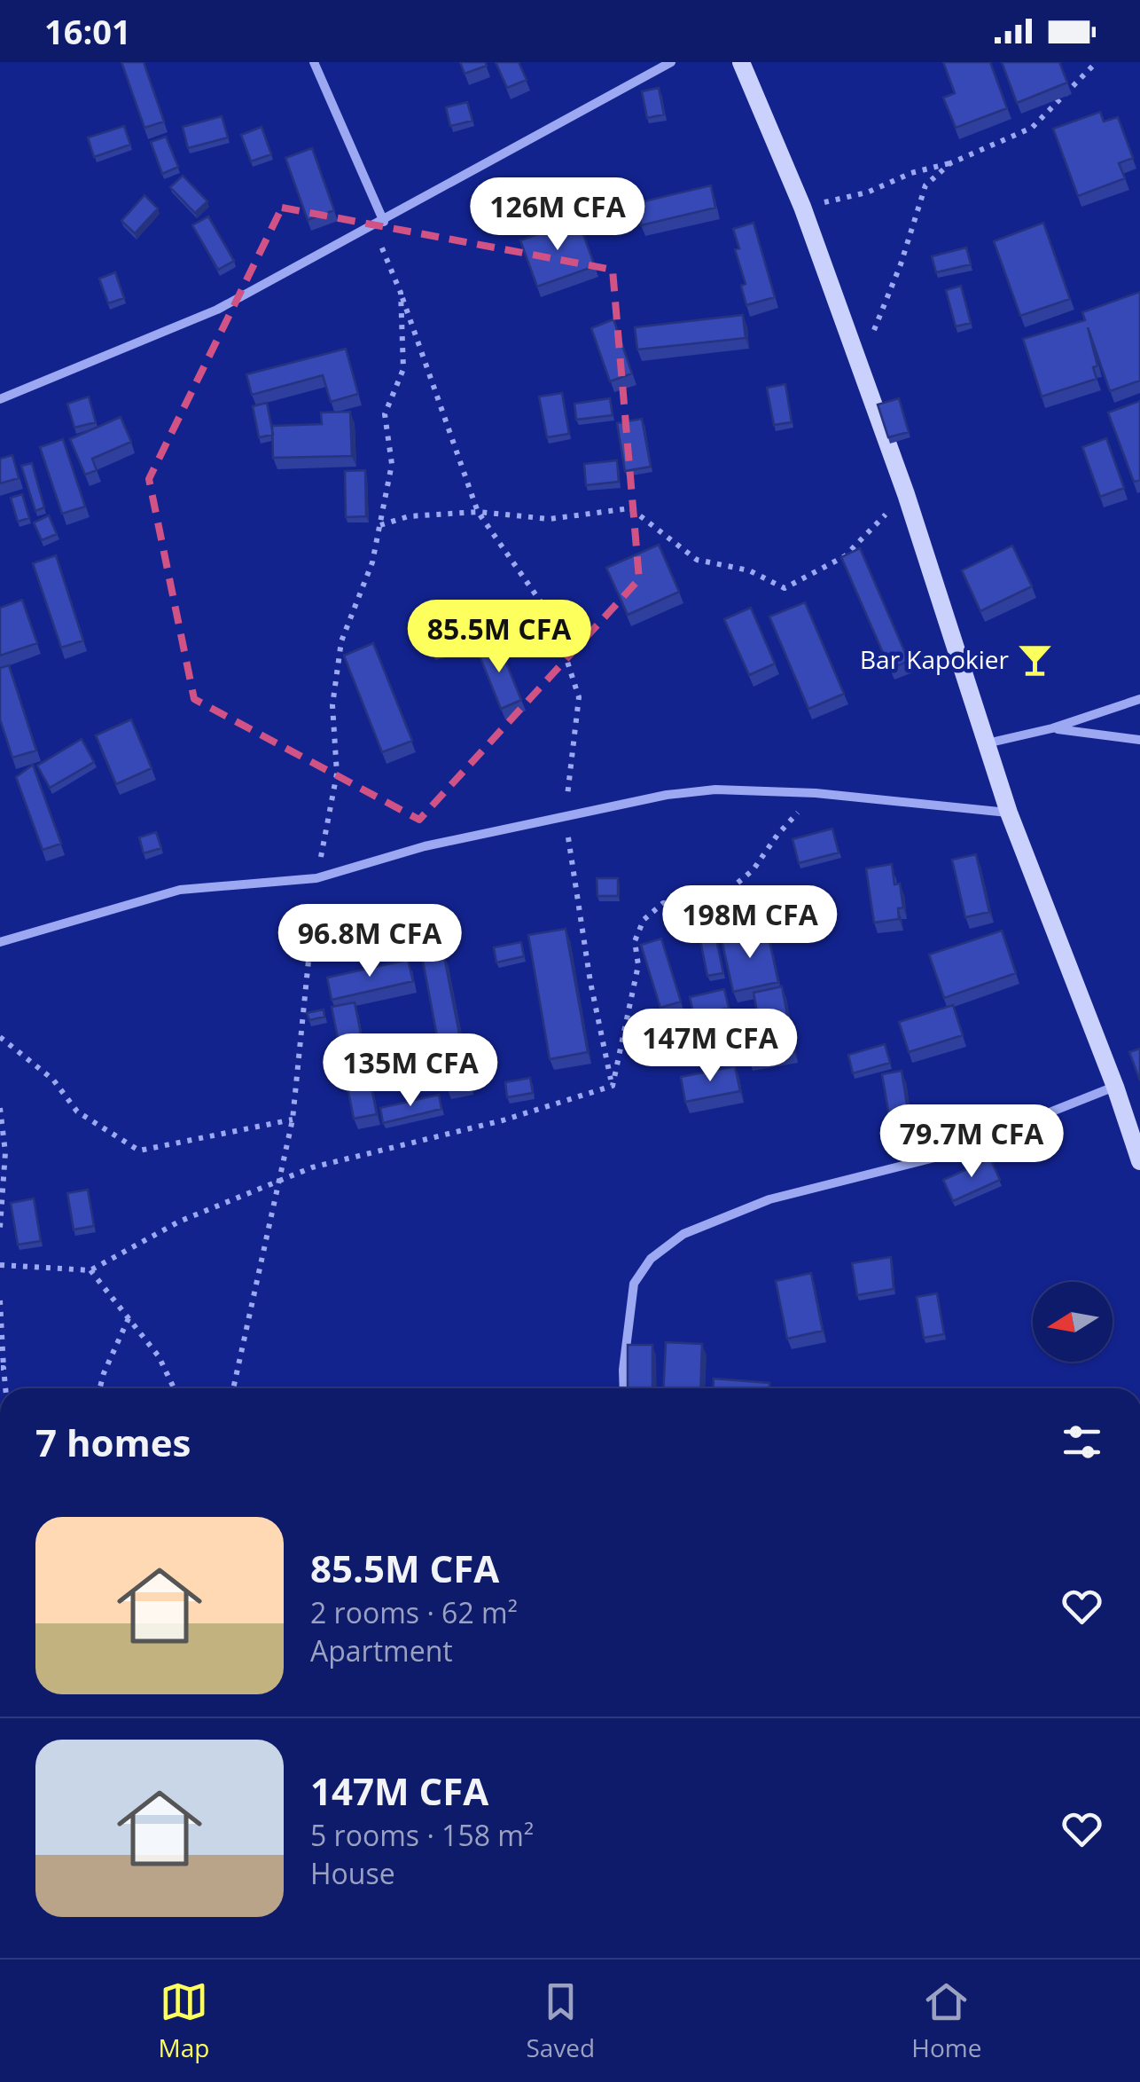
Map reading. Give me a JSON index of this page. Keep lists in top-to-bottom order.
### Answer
{
  "places": {
    "bar": ["Bar Kapokier"]
  },
  "north": "left",
  "page": {
    "status": "16:01",
    "price": [
      "126M CFA",
      "85.5M CFA",
      "198M CFA",
      "96.8M CFA",
      "147M CFA",
      "135M CFA",
      "79.7M CFA"
    ],
    "heading": "7 homes",
    "list": [
      {
        "name": "85.5M CFA",
        "note": "2 rooms · 62 m² · Apartment"
      },
      {
        "name": "147M CFA",
        "note": "5 rooms · 158 m² · House"
      }
    ],
    "tabs": ["Map", "Saved", "Home"]
  }
}
